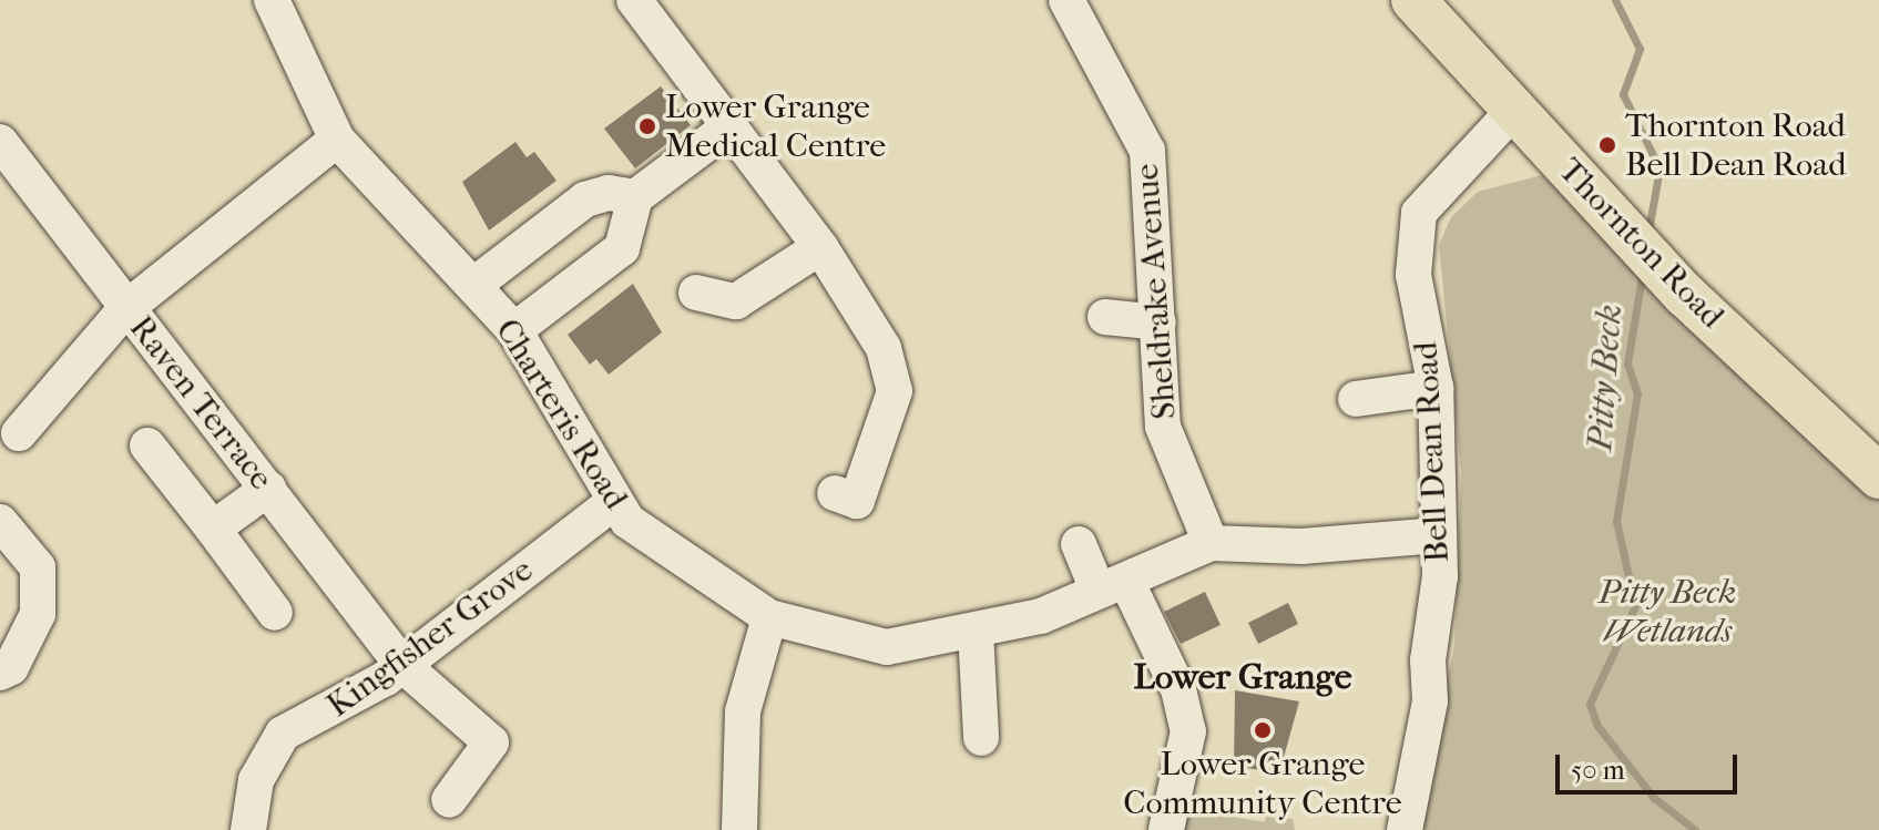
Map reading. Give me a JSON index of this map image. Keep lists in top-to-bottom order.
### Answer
{
  "streets": {
    "main road": ["Thornton Road"],
    "street": [
      "Sheldrake Avenue",
      "Raven Terrace",
      "Charteris Road",
      "Bell Dean Road",
      "Kingfisher Grove"
    ]
  },
  "crossings": [
    ["Thornton Road", "Bell Dean Road"],
    ["Sheldrake Avenue", "Charteris Road"],
    ["Raven Terrace", "Kingfisher Grove"],
    ["Charteris Road", "Bell Dean Road"],
    ["Charteris Road", "Kingfisher Grove"]
  ],
  "districts": ["Lower Grange"],
  "water": ["Pitty Beck"],
  "parks": ["Pitty Beck Wetlands"],
  "places": ["Lower Grange Medical Centre", "Thornton Road Bell Dean Road", "Lower Grange Community Centre"],
  "scale_bar": "50 m"
}
